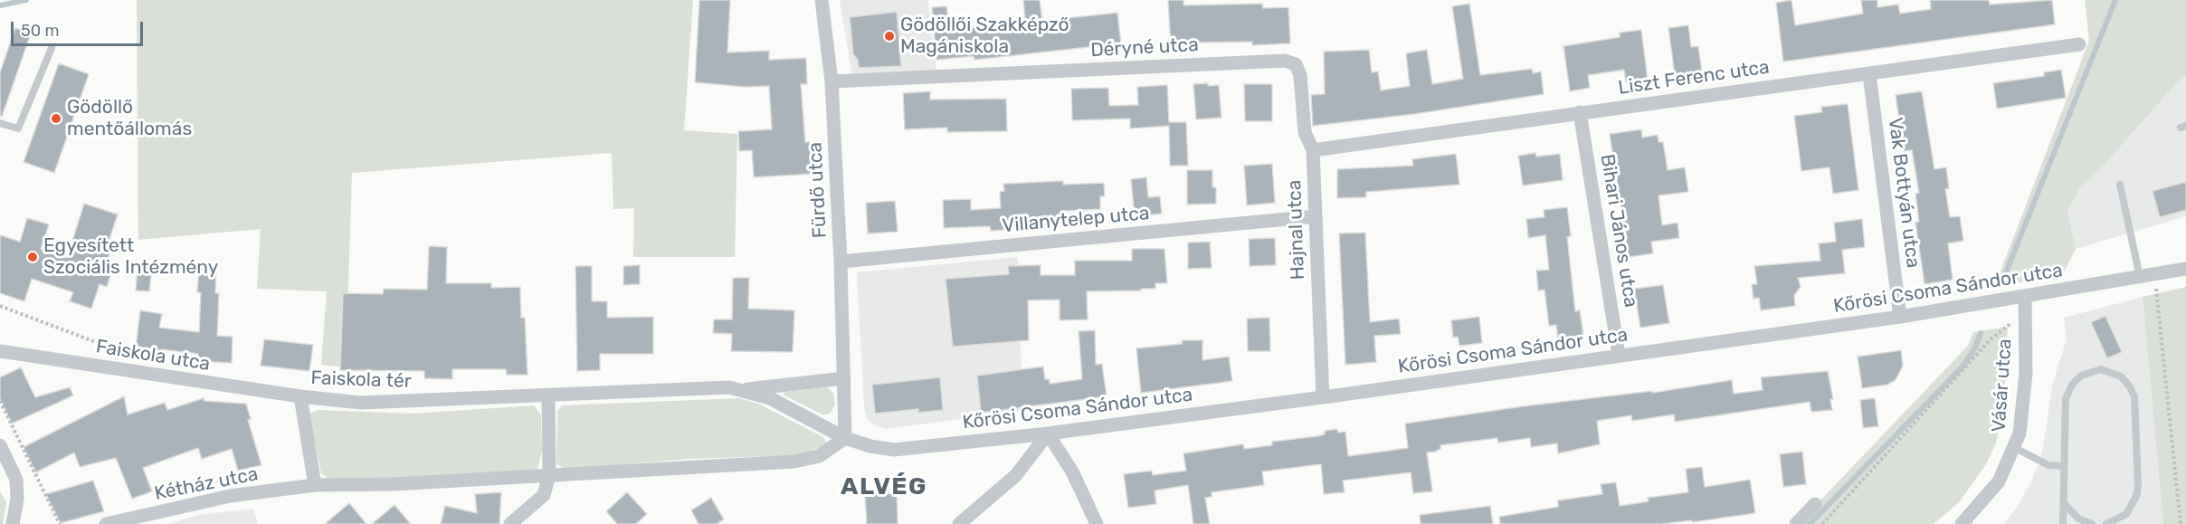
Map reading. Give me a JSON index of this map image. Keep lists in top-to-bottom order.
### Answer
{
  "streets": {
    "street": [
      "Déryné utca",
      "Liszt Ferenc utca",
      "Fürdő utca",
      "Vak Bottyán utca",
      "Villanytelep utca",
      "Hajnal utca",
      "Bihari János utca",
      "Kőrösi Csoma Sándor utca",
      "Faiskola utca",
      "Faiskola tér",
      "Vásár utca",
      "Kétház utca"
    ]
  },
  "crossings": [
    ["Déryné utca", "Fürdő utca"],
    ["Déryné utca", "Hajnal utca"],
    ["Liszt Ferenc utca", "Vak Bottyán utca"],
    ["Liszt Ferenc utca", "Hajnal utca"],
    ["Liszt Ferenc utca", "Bihari János utca"],
    ["Fürdő utca", "Villanytelep utca"],
    ["Fürdő utca", "Faiskola tér"],
    ["Vak Bottyán utca", "Kőrösi Csoma Sándor utca"],
    ["Villanytelep utca", "Hajnal utca"],
    ["Hajnal utca", "Kőrösi Csoma Sándor utca"],
    ["Bihari János utca", "Kőrösi Csoma Sándor utca"],
    ["Kőrösi Csoma Sándor utca", "Faiskola tér"],
    ["Kőrösi Csoma Sándor utca", "Vásár utca"],
    ["Faiskola utca", "Faiskola tér"],
    ["Faiskola tér", "Kétház utca"]
  ],
  "districts": ["ALVÉG"],
  "places": ["Gödöllői Szakképző Magániskola", "Gödöllő mentőállomás", "Egyesített Szociális Intézmény"],
  "scale_bar": "50 m"
}
